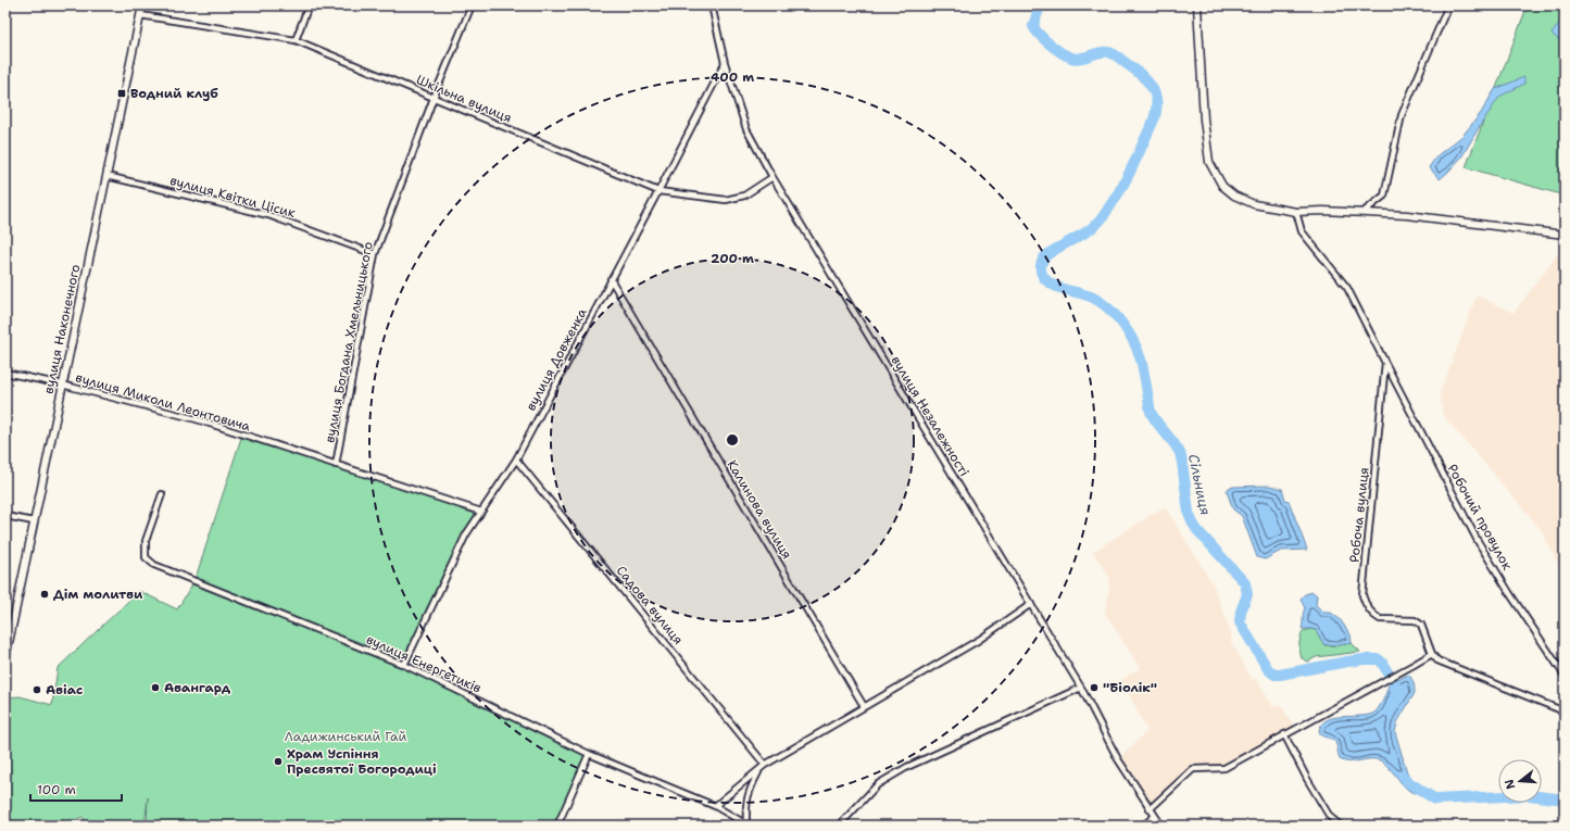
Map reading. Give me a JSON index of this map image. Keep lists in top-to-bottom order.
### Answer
{
  "streets": {
    "street": [
      "Шкільна вулиця",
      "вулиця Квітки Цісик",
      "вулиця Наконечного",
      "вулиця Богдана Хмельницького",
      "вулиця Довженка",
      "вулиця Миколи Леонтовича",
      "вулиця Незалежності",
      "Калинова вулиця",
      "Робоча вулиця",
      "Робочий провулок",
      "Садова вулиця",
      "вулиця Енергетиків"
    ]
  },
  "crossings": [
    ["Шкільна вулиця", "вулиця Наконечного"],
    ["Шкільна вулиця", "вулиця Богдана Хмельницького"],
    ["Шкільна вулиця", "вулиця Довженка"],
    ["Шкільна вулиця", "вулиця Незалежності"],
    ["вулиця Квітки Цісик", "вулиця Наконечного"],
    ["вулиця Квітки Цісик", "вулиця Богдана Хмельницького"],
    ["вулиця Наконечного", "вулиця Миколи Леонтовича"],
    ["вулиця Богдана Хмельницького", "вулиця Миколи Леонтовича"],
    ["вулиця Довженка", "вулиця Миколи Леонтовича"],
    ["вулиця Довженка", "вулиця Незалежності"],
    ["вулиця Довженка", "Калинова вулиця"],
    ["вулиця Довженка", "Садова вулиця"],
    ["вулиця Довженка", "вулиця Енергетиків"],
    ["Робоча вулиця", "Робочий провулок"]
  ],
  "water": ["Сільниця"],
  "parks": ["Ладижинський Гай"],
  "places": {
    "transit": ["Водний клуб"],
    "other": [
      "Дім молитви",
      "Авангард",
      "\"Біолік\"",
      "Авіас",
      "Храм Успіння Пресвятої Богородиці"
    ]
  },
  "scale_bar": "100 m",
  "north": "left",
  "rings": ["400 m", "200 m"]
}
